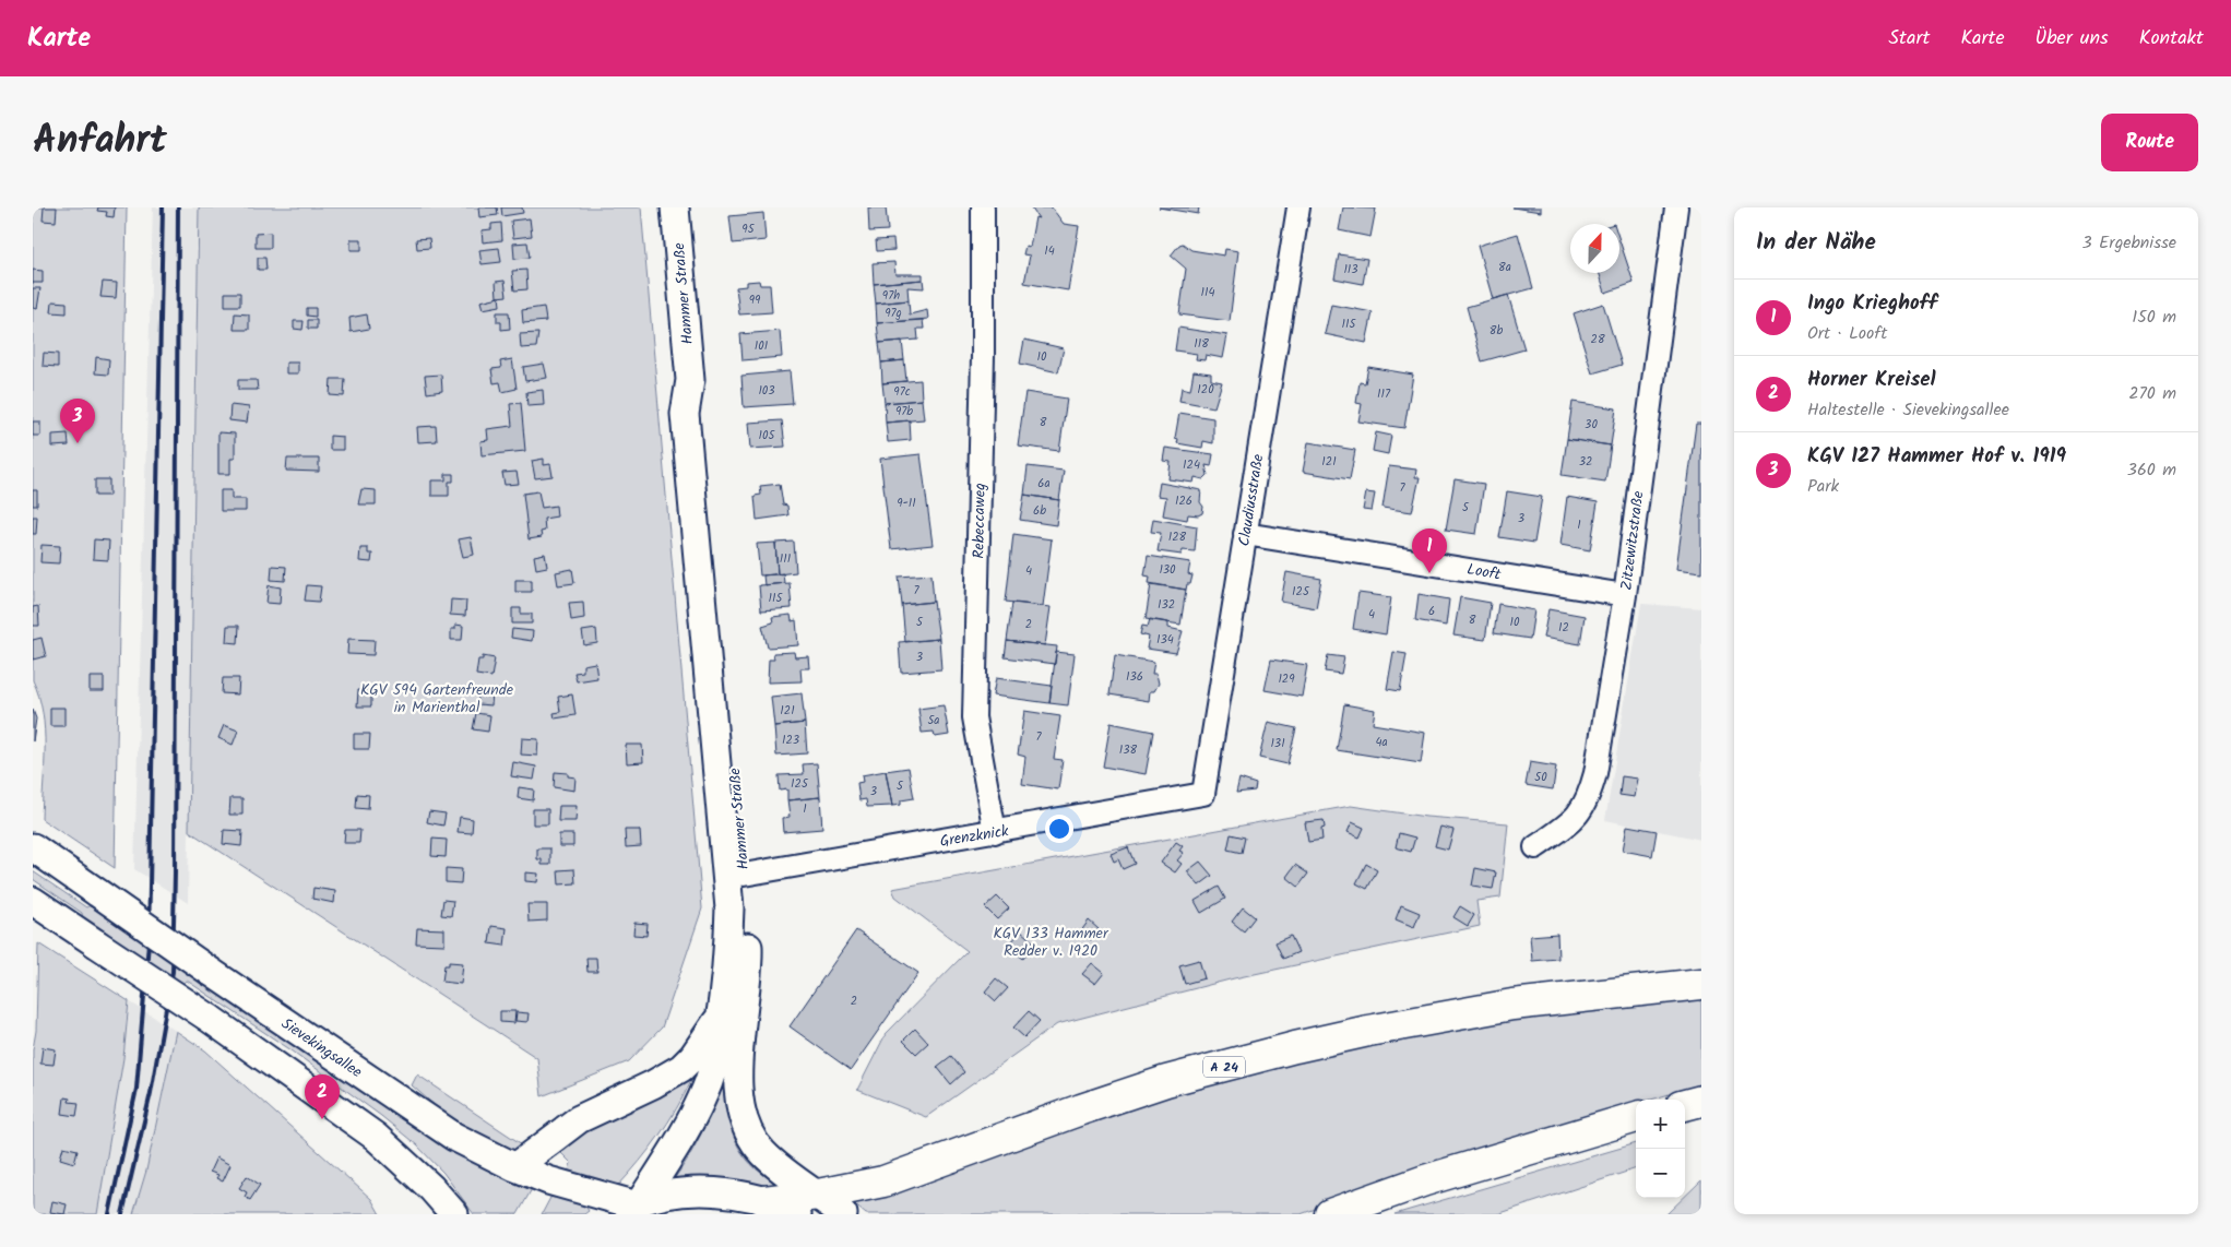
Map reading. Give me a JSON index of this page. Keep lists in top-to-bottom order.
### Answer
{
  "streets": {
    "highway": ["A 24"],
    "main road": ["Hammer Straße", "Sievekingsallee"],
    "street": [
      "Claudiusstraße",
      "Rebeccaweg",
      "Zitzewitzstraße",
      "Looft",
      "Grenzknick"
    ]
  },
  "crossings": [
    ["Hammer Straße", "Grenzknick"],
    ["Hammer Straße", "Sievekingsallee"],
    ["Hammer Straße", "A 24"],
    ["Claudiusstraße", "Looft"],
    ["Claudiusstraße", "Grenzknick"],
    ["Rebeccaweg", "Grenzknick"],
    ["Zitzewitzstraße", "Looft"]
  ],
  "parks": ["KGV 594 Gartenfreunde in Marienthal", "KGV 133 Hammer Redder v. 1920"],
  "house_numbers": [
    "95",
    "14",
    "8a",
    "113",
    "114",
    "97h",
    "99",
    "97g",
    "115",
    "8b",
    "28",
    "118",
    "101",
    "10",
    "120",
    "103",
    "97c",
    "117",
    "97b",
    "8",
    "30",
    "105",
    "121",
    "32",
    "124",
    "6a",
    "7",
    "126",
    "9-11",
    "5",
    "6b",
    "3",
    "1",
    "128",
    "111",
    "130",
    "4",
    "7",
    "125",
    "115",
    "132",
    "6",
    "4",
    "8",
    "5",
    "10",
    "2",
    "12",
    "134",
    "3",
    "136",
    "129",
    "121",
    "5a",
    "7",
    "123",
    "4a",
    "131",
    "138",
    "50",
    "125",
    "5",
    "3",
    "1",
    "2"
  ],
  "north": "top",
  "page": {
    "header": "Karte",
    "nav": [
      "Start",
      "Karte",
      "Über uns",
      "Kontakt"
    ],
    "title": "Anfahrt",
    "buttons": "Route",
    "heading": ["In der Nähe", "3 Ergebnisse"],
    "list": [
      {
        "mark": "1",
        "name": "Ingo Krieghoff",
        "note": "Ort · Looft",
        "value": "150 m"
      },
      {
        "mark": "2",
        "name": "Horner Kreisel",
        "note": "Haltestelle · Sievekingsallee",
        "value": "270 m"
      },
      {
        "mark": "3",
        "name": "KGV 127 Hammer Hof v. 1919",
        "note": "Park",
        "value": "360 m"
      }
    ],
    "pins": ["3", "1", "2"],
    "map_buttons": ["+", "−"]
  }
}
